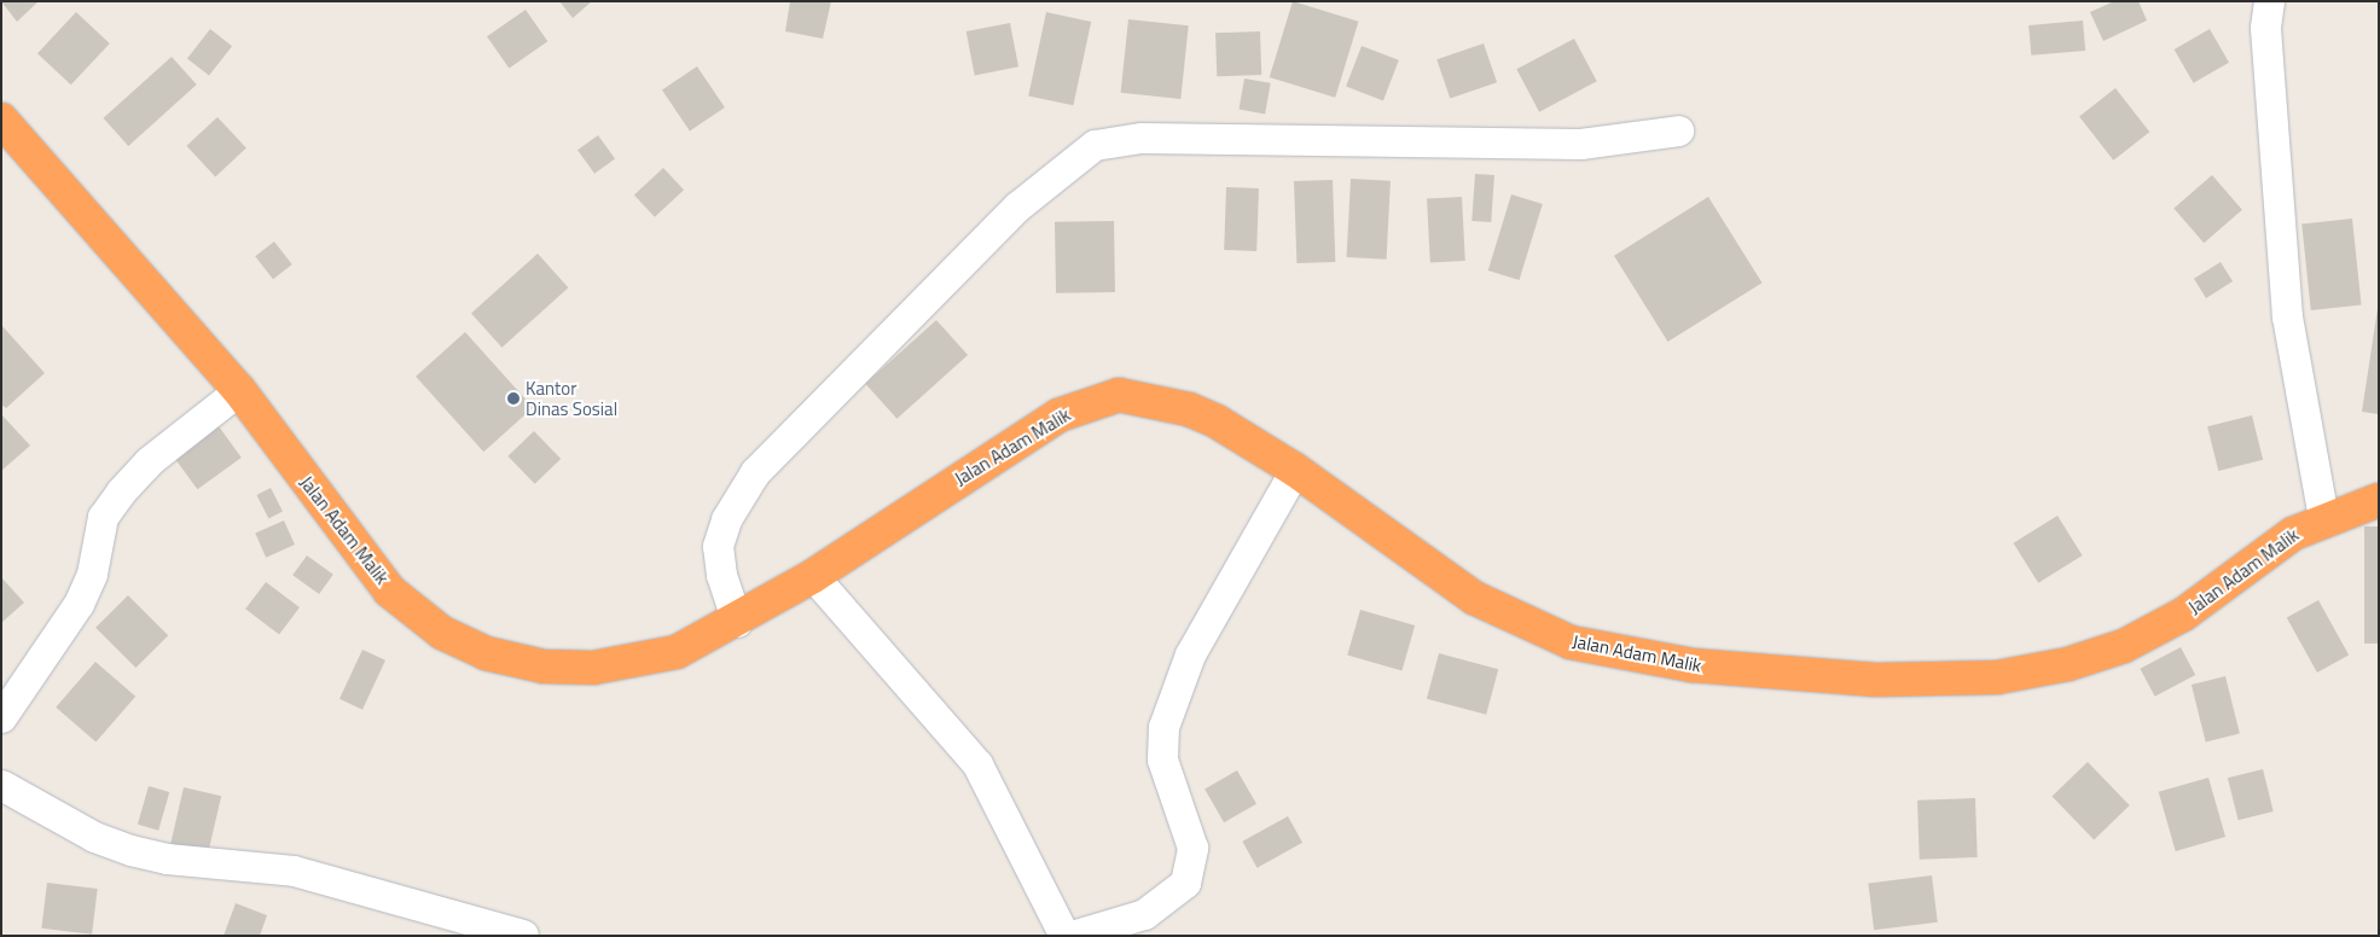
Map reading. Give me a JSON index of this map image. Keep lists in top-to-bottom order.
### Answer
{
  "streets": {
    "highway": ["Jalan Adam Malik"]
  },
  "places": ["Kantor Dinas Sosial"]
}
